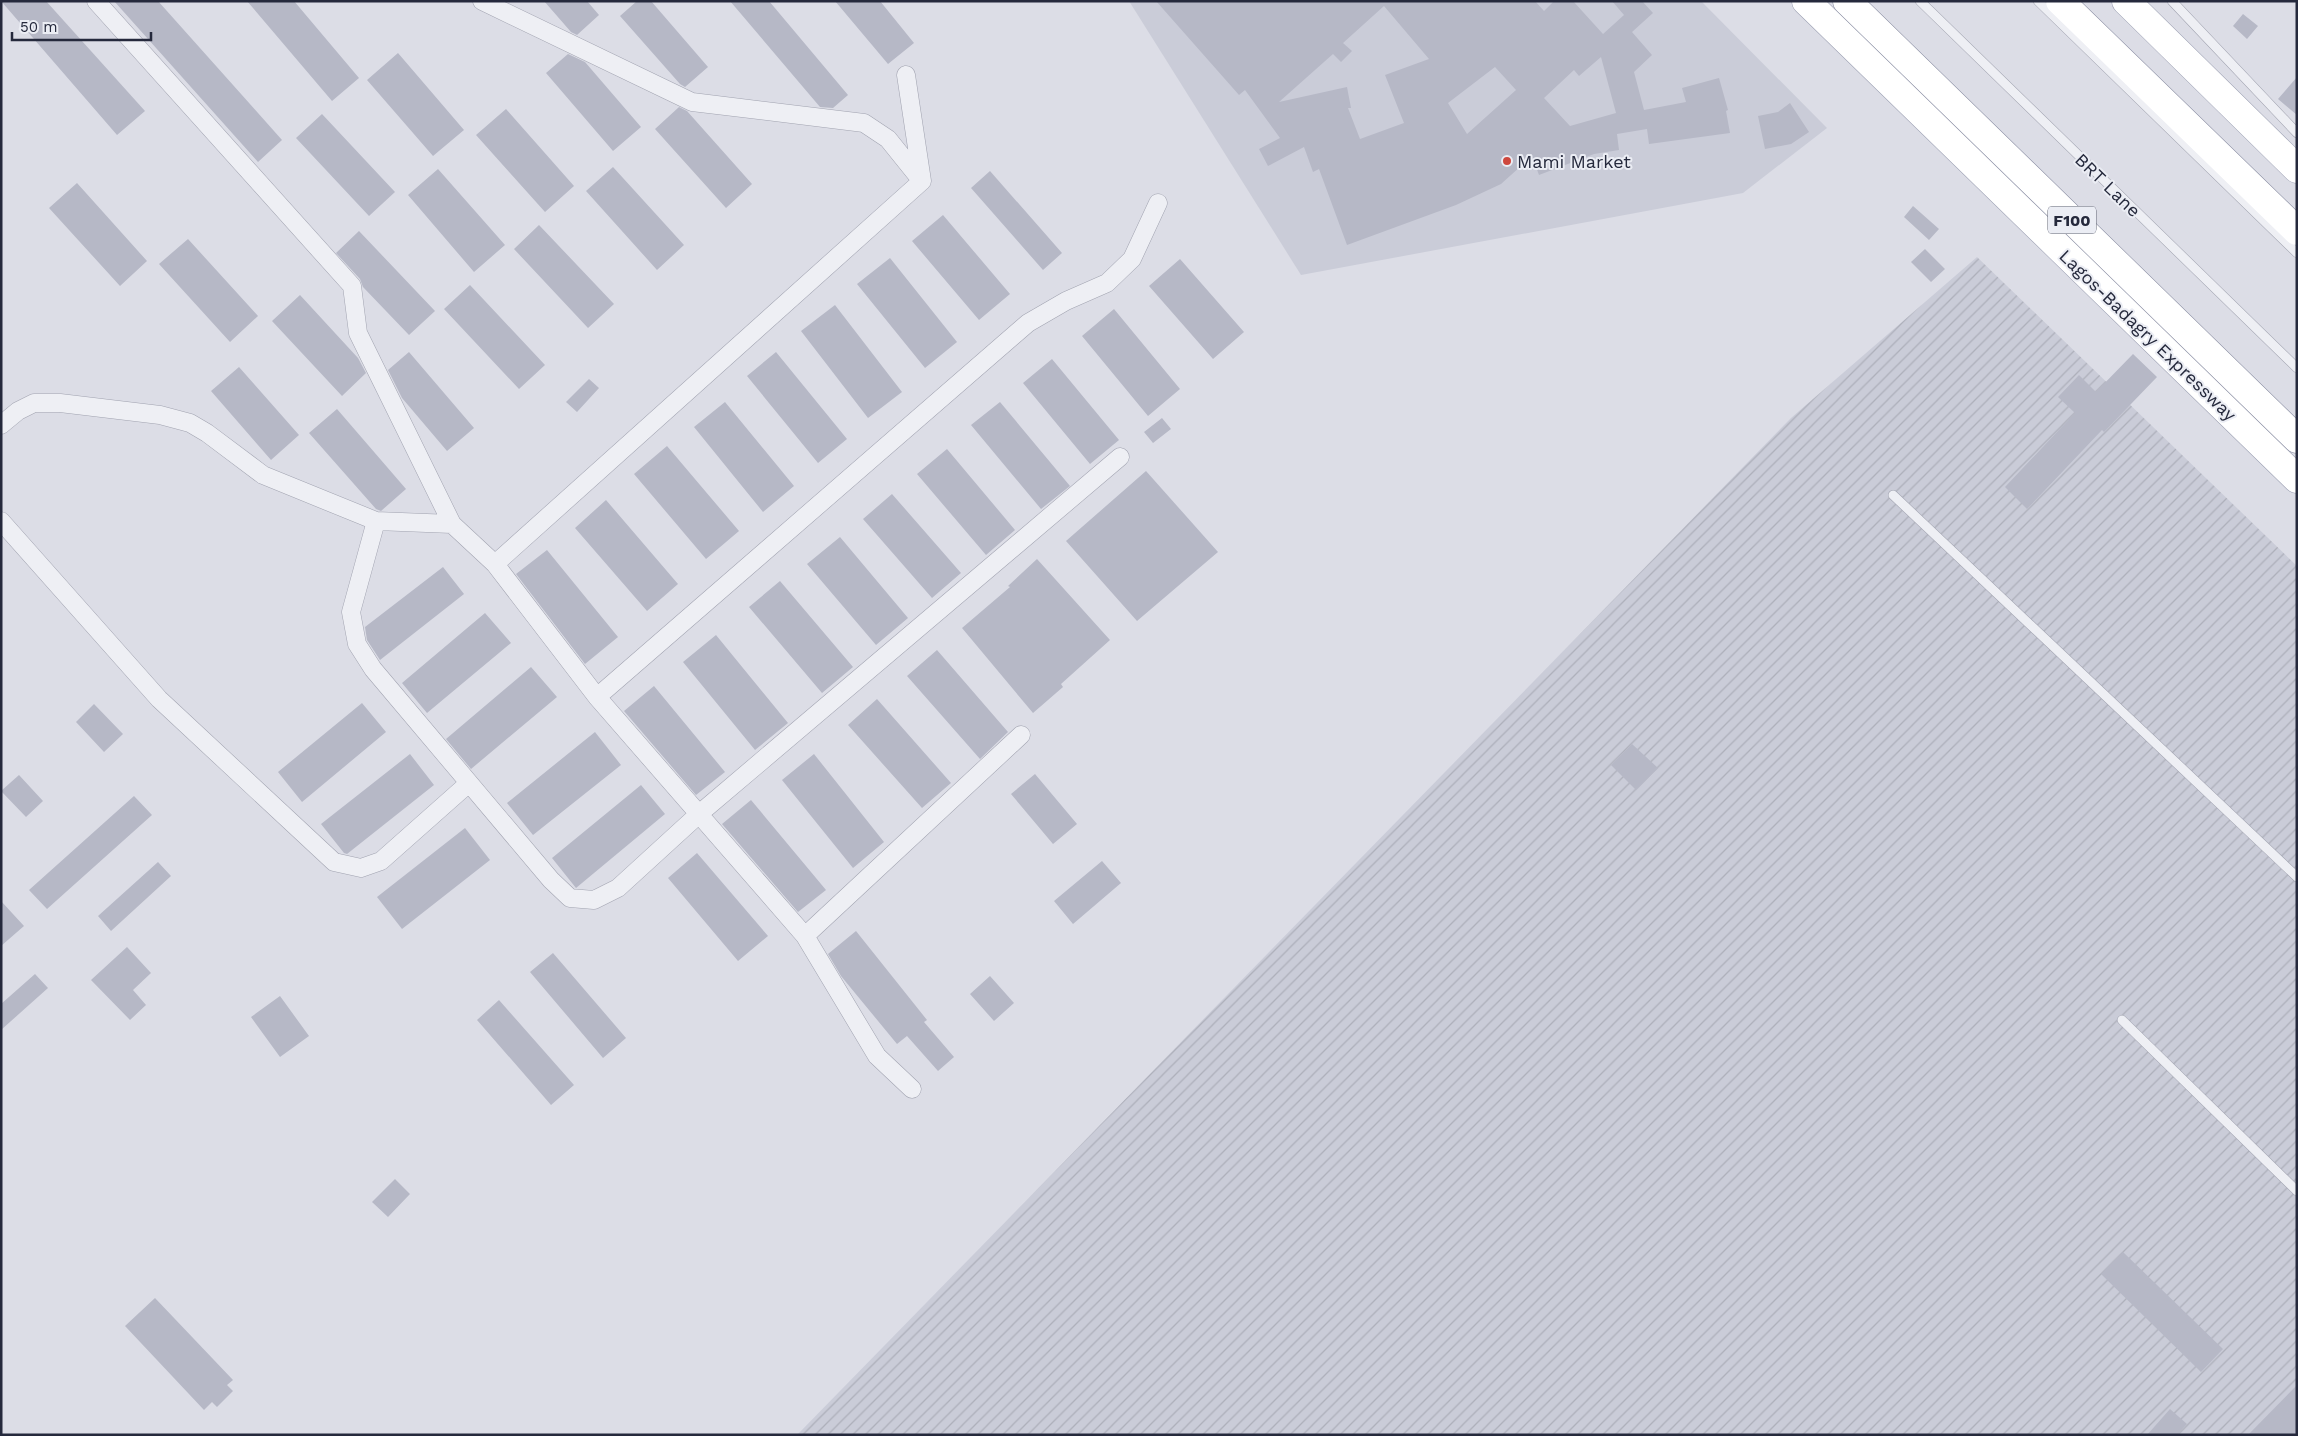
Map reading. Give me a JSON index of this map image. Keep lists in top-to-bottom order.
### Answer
{
  "streets": {
    "main road": ["F100", "Lagos-Badagry Expressway"],
    "lane": ["BRT Lane"]
  },
  "places": ["Mami Market"],
  "scale_bar": "50 m"
}
